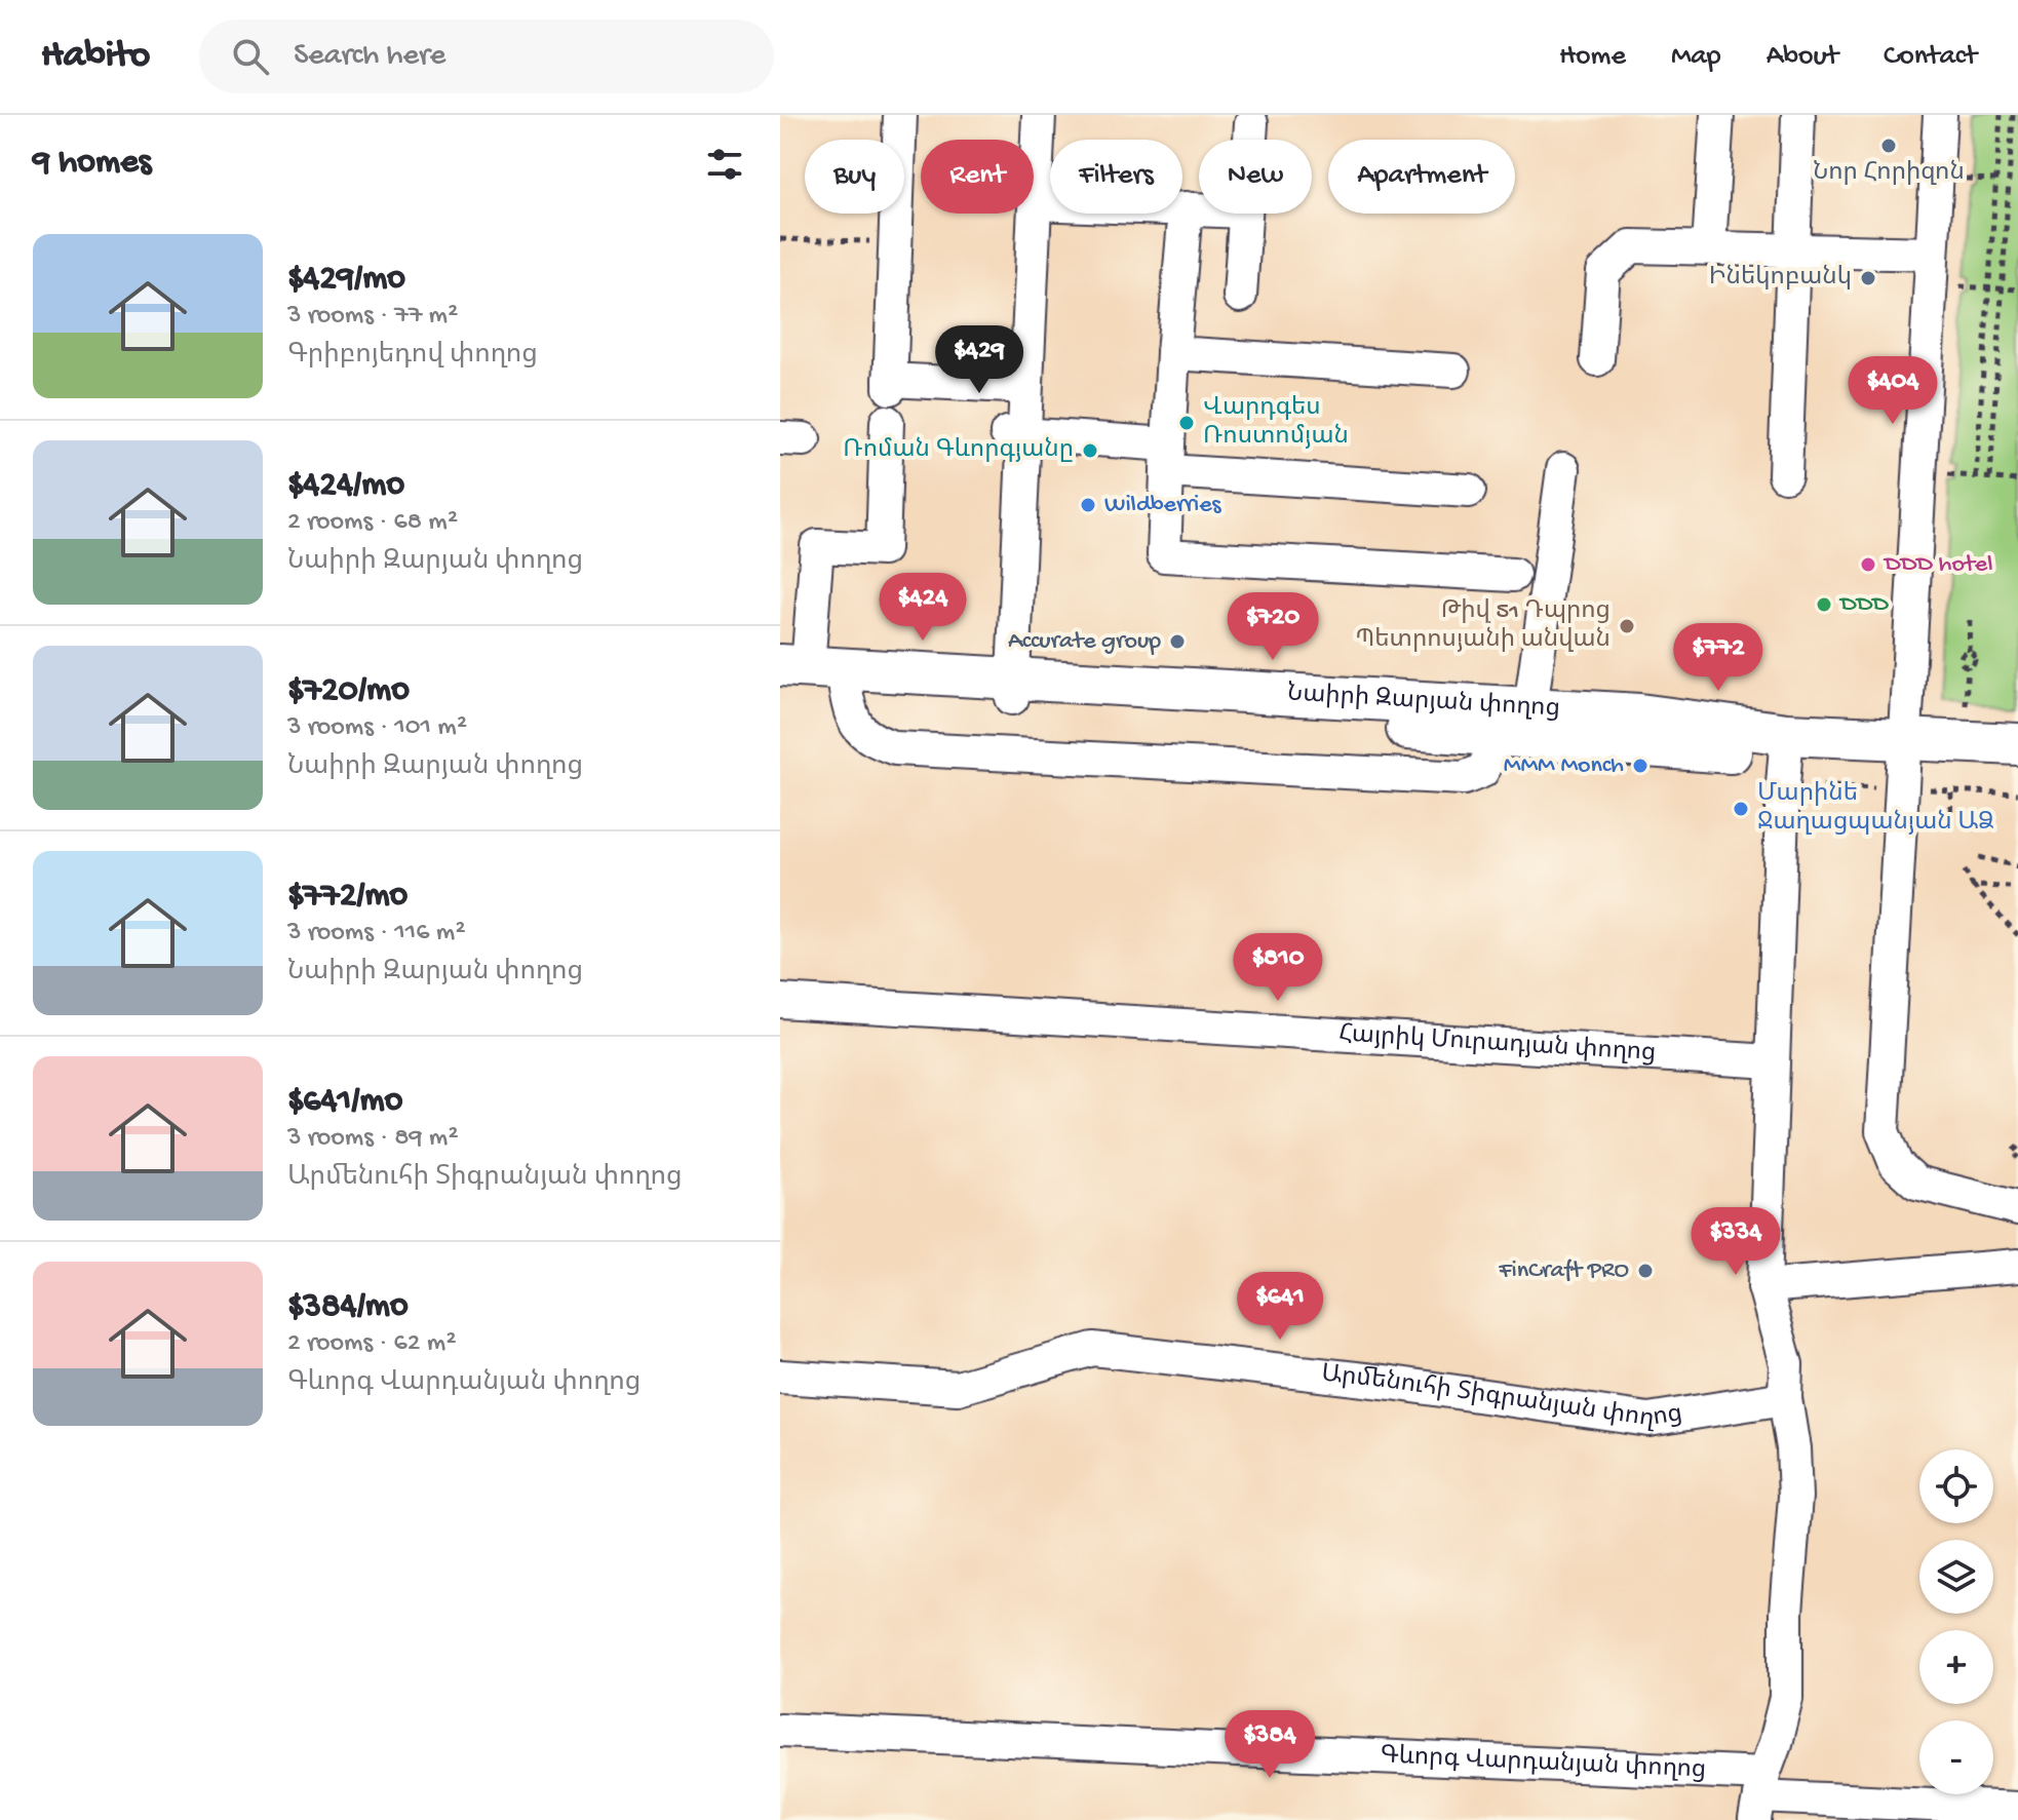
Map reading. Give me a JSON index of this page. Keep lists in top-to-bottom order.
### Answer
{
  "streets": {
    "main road": ["Նաիրի Զարյան փողոց"],
    "street": ["Հայրիկ Մուրադյան փողոց", "Արմենուհի Տիգրանյան փողոց", "Գևորգ Վարդանյան փողոց"]
  },
  "places": [
    "Նոր Հորիզոն",
    "Ինեկոբանկ",
    "Վարդգես Ռոստոմյան",
    "Ռոման Գևորգյանը",
    "Wildberries",
    "DDD hotel",
    "DDD",
    "Թիվ 51 Դպրոց Պետրոսյանի անվան",
    "Accurate group",
    "MMM Monch",
    "Մարինե Ջաղացպանյան ԱՁ",
    "FinCraft PRO"
  ],
  "page": {
    "header": "Habito",
    "search": "Search here",
    "nav": [
      "Home",
      "Map",
      "About",
      "Contact"
    ],
    "heading": "9 homes",
    "chip": [
      "Buy",
      "Rent",
      "Filters",
      "New",
      "Apartment"
    ],
    "list": [
      {
        "name": "$429/mo",
        "note": "3 rooms · 77 m² · Գրիբոյեդով փողոց"
      },
      {
        "name": "$424/mo",
        "note": "2 rooms · 68 m² · Նաիրի Զարյան փողոց"
      },
      {
        "name": "$720/mo",
        "note": "3 rooms · 101 m² · Նաիրի Զարյան փողոց"
      },
      {
        "name": "$772/mo",
        "note": "3 rooms · 116 m² · Նաիրի Զարյան փողոց"
      },
      {
        "name": "$641/mo",
        "note": "3 rooms · 89 m² · Արմենուհի Տիգրանյան փողոց"
      },
      {
        "name": "$384/mo",
        "note": "2 rooms · 62 m² · Գևորգ Վարդանյան փողոց"
      }
    ],
    "price": [
      "$429",
      "$404",
      "$424",
      "$720",
      "$772",
      "$810",
      "$334",
      "$641",
      "$384"
    ],
    "map_buttons": ["+", "−"]
  }
}
